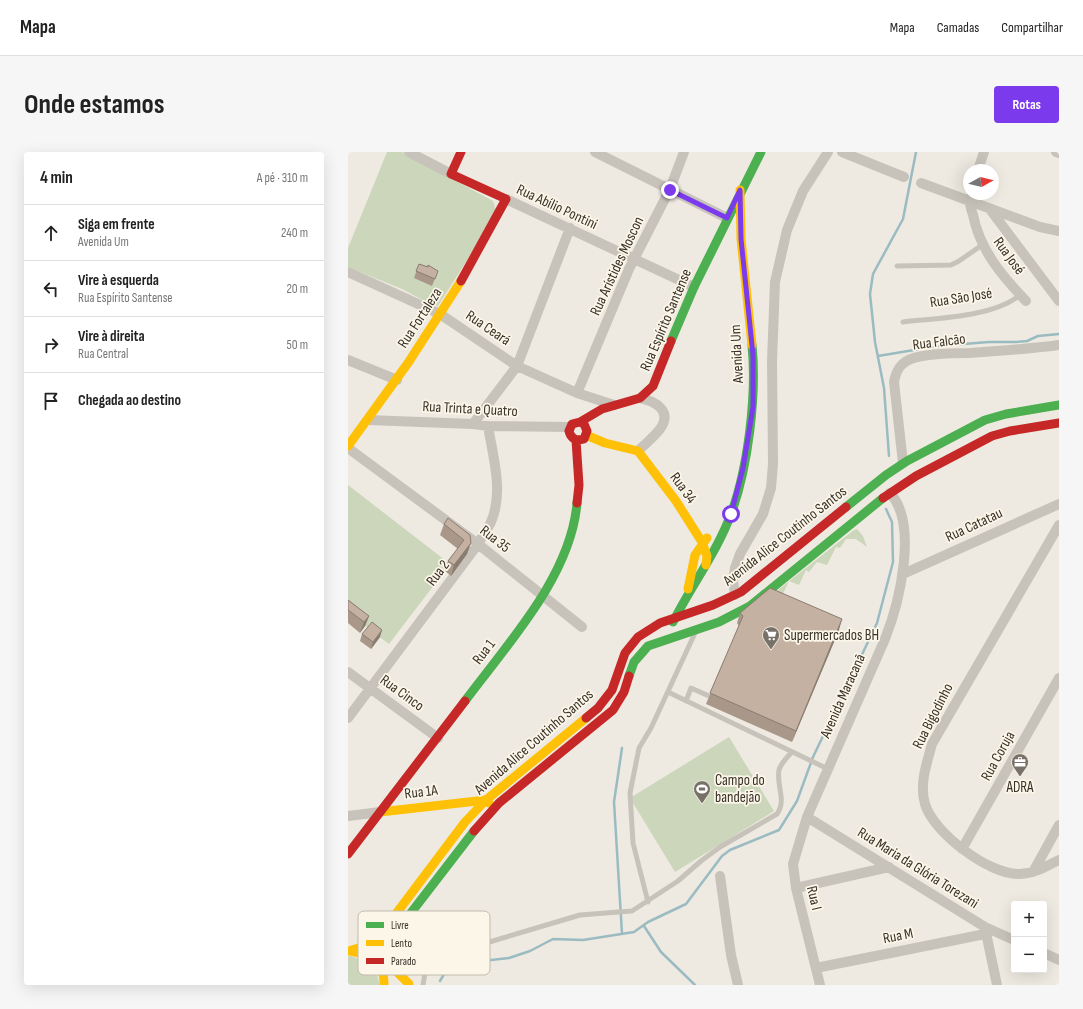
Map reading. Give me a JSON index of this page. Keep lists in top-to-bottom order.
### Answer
{
  "streets": {
    "street": [
      "Rua Abílio Pontini",
      "Rua José",
      "Rua Arístides Moscon",
      "Rua Fortaleza",
      "Rua Espírito Santense",
      "Rua Ceará",
      "Rua Falcão",
      "Avenida Um",
      "Rua Trinta e Quatro",
      "Rua 34",
      "Rua Catatau",
      "Avenida Alice Coutinho Santos",
      "Rua 35",
      "Rua 2",
      "Rua 1",
      "Rua Cinco",
      "Avenida Maracanã",
      "Rua Bigodinho",
      "Rua Coruja",
      "Rua 1A",
      "Rua Maria da Glória Torezani",
      "Rua I",
      "Rua M"
    ],
    "lane": ["Rua São José"]
  },
  "crossings": [
    ["Rua Abílio Pontini", "Rua Arístides Moscon"],
    ["Rua Abílio Pontini", "Rua Fortaleza"],
    ["Rua Abílio Pontini", "Rua Espírito Santense"],
    ["Rua José", "Rua São José"],
    ["Rua Arístides Moscon", "Rua Ceará"],
    ["Rua Fortaleza", "Rua Ceará"],
    ["Rua Fortaleza", "Rua Trinta e Quatro"],
    ["Rua Fortaleza", "Rua 35"],
    ["Rua Espírito Santense", "Avenida Um"],
    ["Rua Falcão", "Avenida Alice Coutinho Santos"],
    ["Avenida Um", "Rua 34"],
    ["Avenida Um", "Avenida Alice Coutinho Santos"],
    ["Rua Trinta e Quatro", "Rua 2"],
    ["Rua Trinta e Quatro", "Rua 1"],
    ["Rua Catatau", "Avenida Maracanã"],
    ["Avenida Alice Coutinho Santos", "Avenida Maracanã"],
    ["Avenida Alice Coutinho Santos", "Rua 1A"],
    ["Rua 35", "Rua 2"],
    ["Rua 35", "Rua 1"],
    ["Rua 2", "Rua Cinco"],
    ["Rua 1", "Rua Cinco"],
    ["Rua 1", "Rua 1A"],
    ["Avenida Maracanã", "Rua Maria da Glória Torezani"],
    ["Avenida Maracanã", "Rua I"],
    ["Rua Bigodinho", "Rua Coruja"],
    ["Rua Maria da Glória Torezani", "Rua I"],
    ["Rua Maria da Glória Torezani", "Rua M"],
    ["Rua I", "Rua M"]
  ],
  "places": {
    "supermarket": ["Supermercados BH"],
    "office": ["ADRA"],
    "sports": ["Campo do bandejão"]
  },
  "legend": ["Livre", "Lento", "Parado"],
  "north": "right",
  "page": {
    "header": "Mapa",
    "nav": ["Mapa", "Camadas", "Compartilhar"],
    "buttons": "Rotas",
    "title": "Onde estamos",
    "heading": ["4 min", "A pé · 310 m"],
    "list": [
      ["Siga em frente", "Avenida Um", "240 m"],
      ["Vire à esquerda", "Rua Espírito Santense", "20 m"],
      ["Vire à direita", "Rua Central", "50 m"],
      "Chegada ao destino"
    ],
    "map_buttons": ["+", "−"]
  }
}
